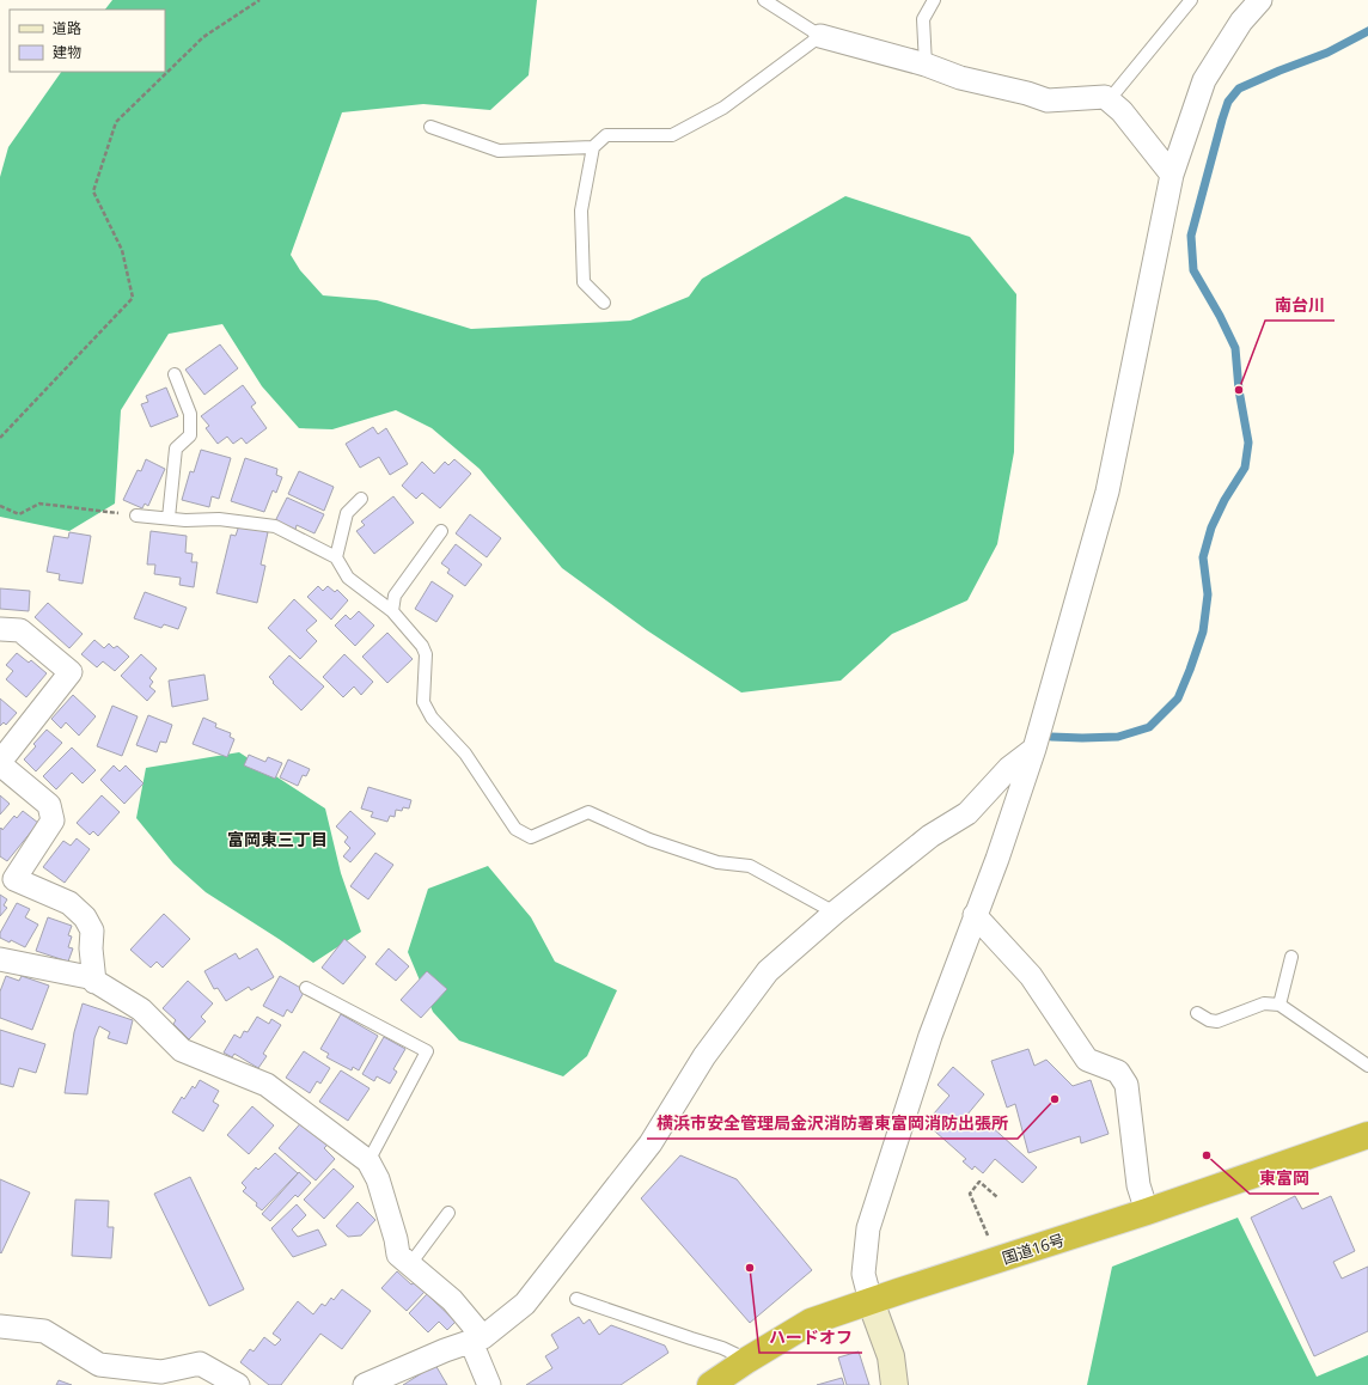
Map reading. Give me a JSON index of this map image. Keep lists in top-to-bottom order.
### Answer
{
  "streets": {
    "highway": ["国道16号"]
  },
  "districts": ["富岡東三丁目"],
  "places": [
    "南台川",
    "横浜市安全管理局金沢消防署東富岡消防出張所",
    "東富岡",
    "ハードオフ"
  ],
  "legend": ["道路", "建物"]
}
